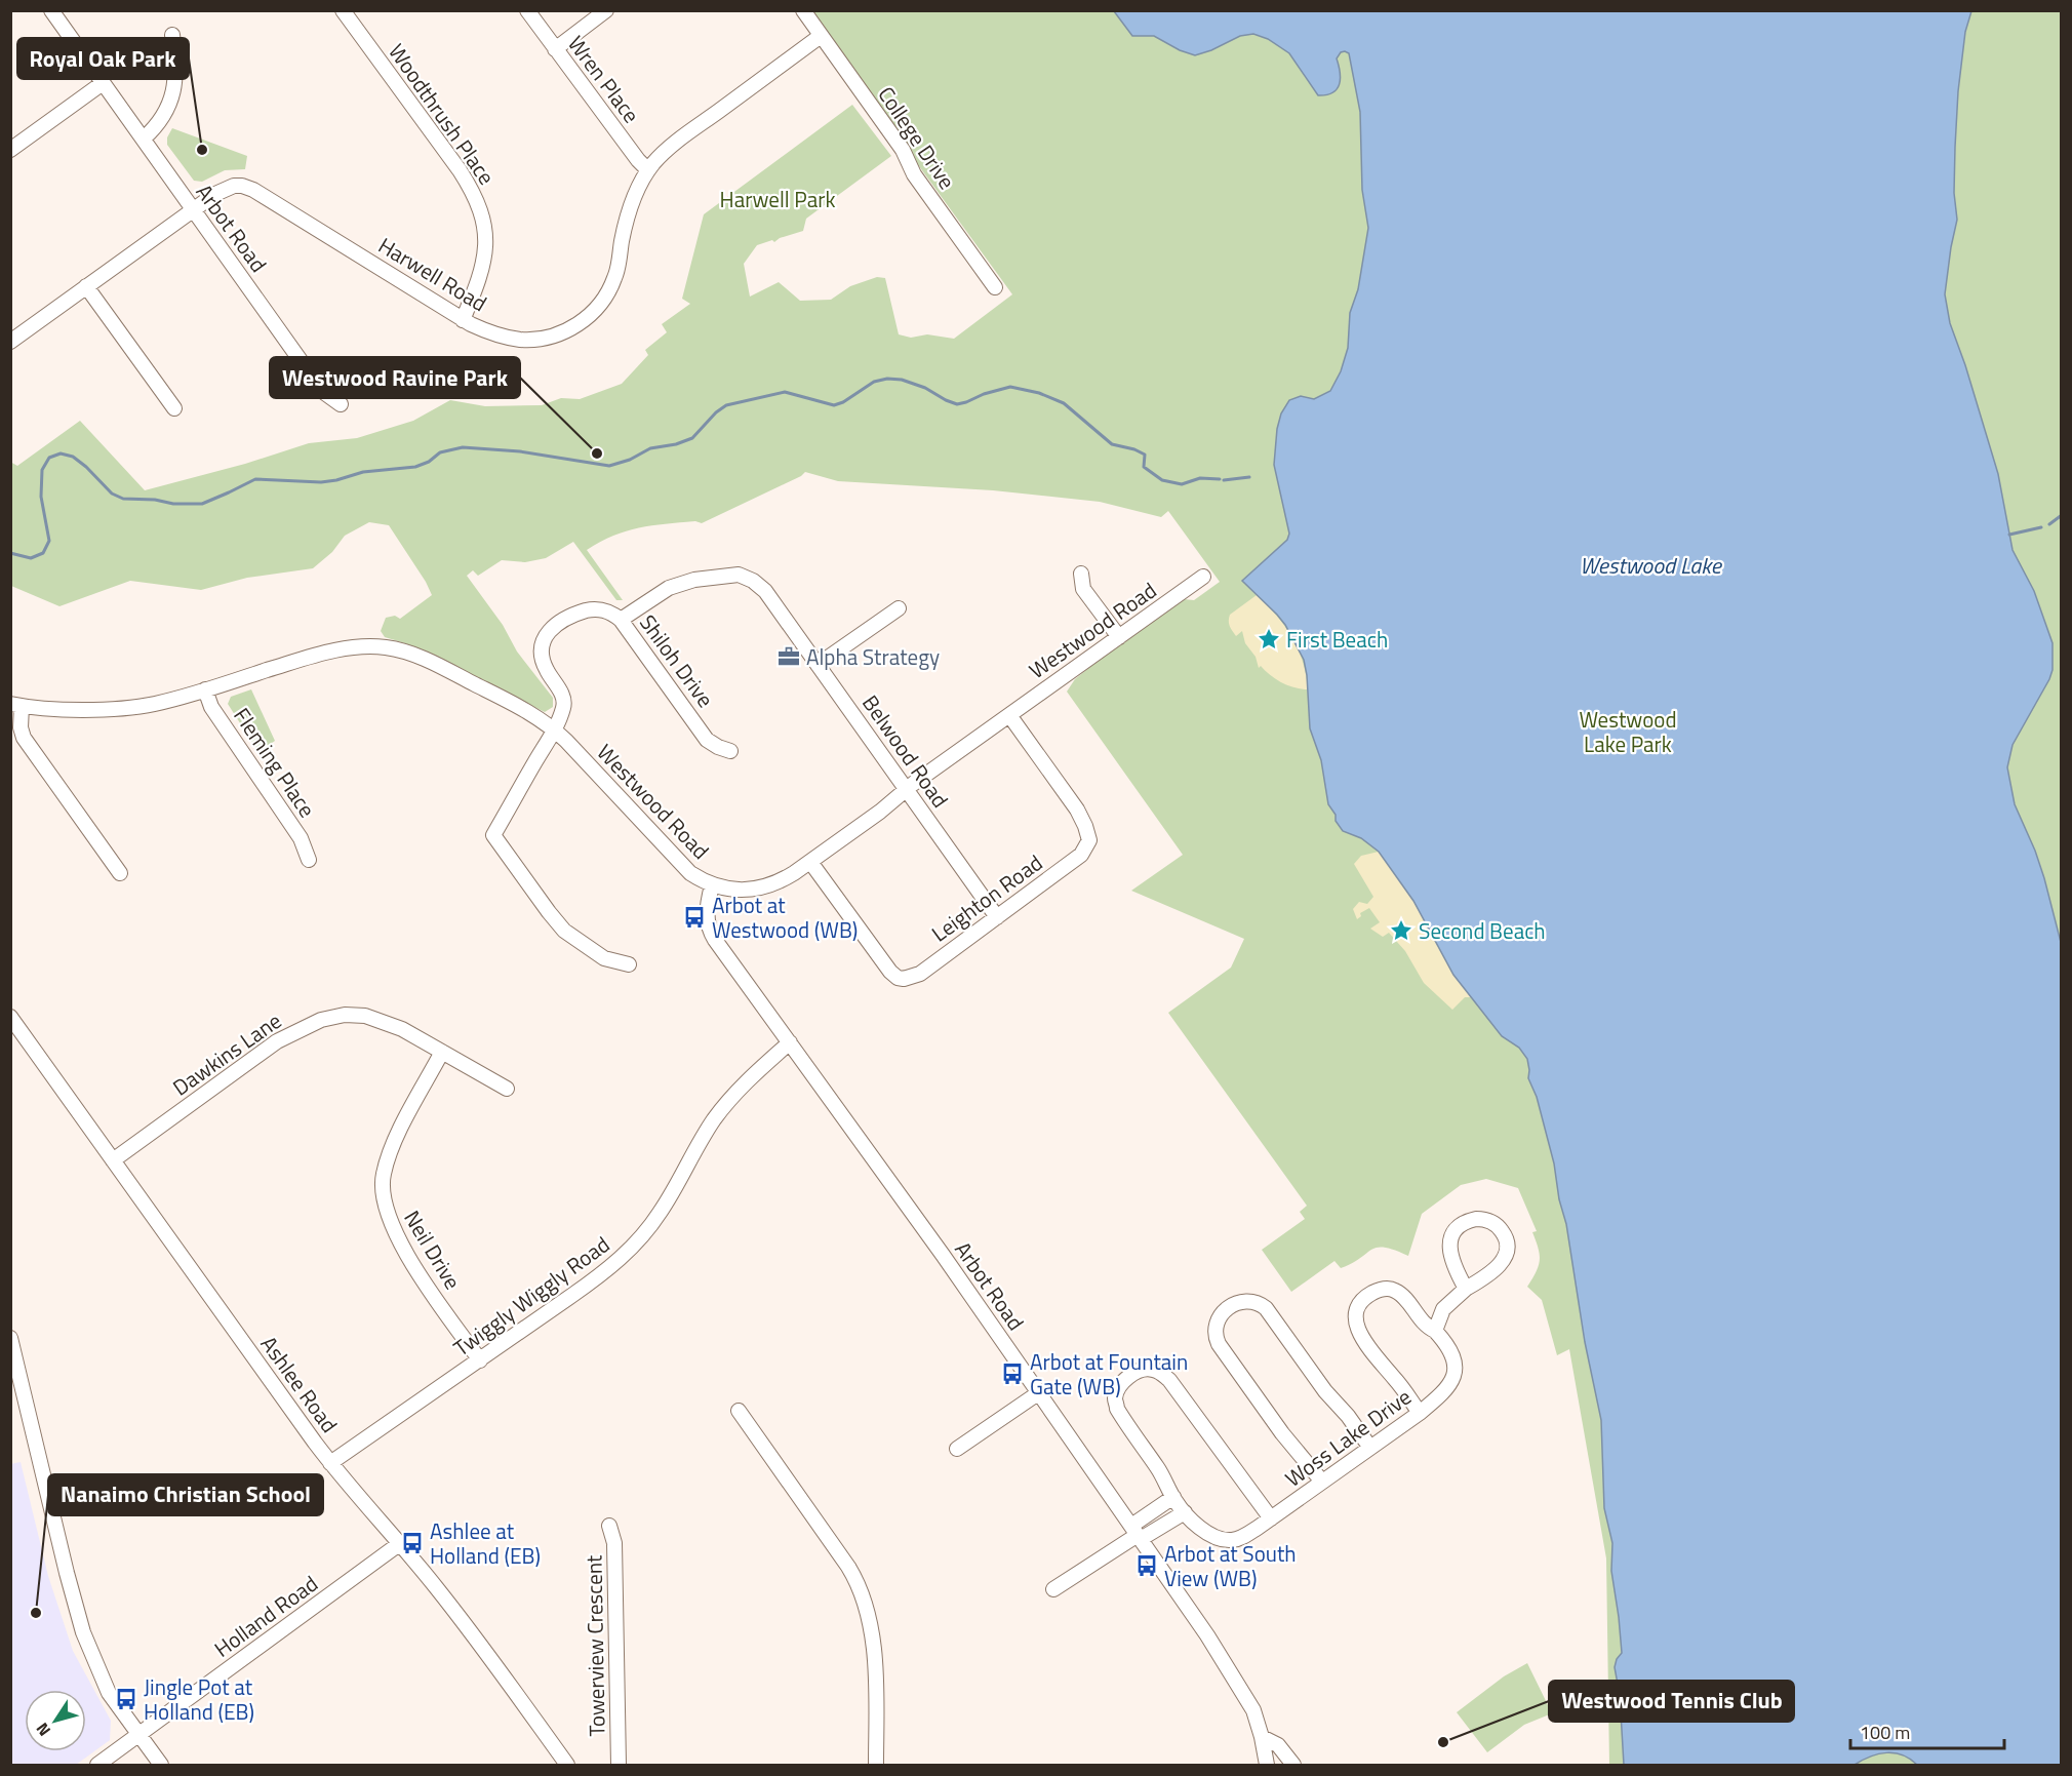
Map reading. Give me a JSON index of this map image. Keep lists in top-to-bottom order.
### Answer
{
  "streets": {
    "street": [
      "Wren Place",
      "Woodthrush Place",
      "College Drive",
      "Arbot Road",
      "Harwell Road",
      "Westwood Road",
      "Shiloh Drive",
      "Belwood Road",
      "Fleming Place",
      "Leighton Road",
      "Dawkins Lane",
      "Neil Drive",
      "Twiggly Wiggly Road",
      "Ashlee Road",
      "Woss Lake Drive",
      "Holland Road",
      "Towerview Crescent"
    ]
  },
  "crossings": [
    ["Wren Place", "Harwell Road"],
    ["Woodthrush Place", "Harwell Road"],
    ["College Drive", "Harwell Road"],
    ["Arbot Road", "Harwell Road"],
    ["Arbot Road", "Westwood Road"],
    ["Arbot Road", "Twiggly Wiggly Road"],
    ["Westwood Road", "Shiloh Drive"],
    ["Westwood Road", "Belwood Road"],
    ["Westwood Road", "Fleming Place"],
    ["Westwood Road", "Leighton Road"],
    ["Shiloh Drive", "Belwood Road"],
    ["Belwood Road", "Leighton Road"],
    ["Dawkins Lane", "Neil Drive"],
    ["Dawkins Lane", "Ashlee Road"],
    ["Neil Drive", "Twiggly Wiggly Road"],
    ["Twiggly Wiggly Road", "Ashlee Road"],
    ["Ashlee Road", "Holland Road"]
  ],
  "water": ["Westwood Lake"],
  "parks": ["Harwell Park", "Westwood Lake Park"],
  "places": {
    "other": [
      "Royal Oak Park",
      "Westwood Ravine Park",
      "Nanaimo Christian School",
      "Westwood Tennis Club"
    ],
    "place": ["First Beach", "Second Beach"],
    "office": ["Alpha Strategy"],
    "bus stop": [
      "Arbot at Westwood (WB)",
      "Arbot at Fountain Gate (WB)",
      "Ashlee at Holland (EB)",
      "Arbot at South View (WB)",
      "Jingle Pot at Holland (EB)"
    ]
  },
  "scale_bar": "100 m",
  "north": "bottom left"
}
